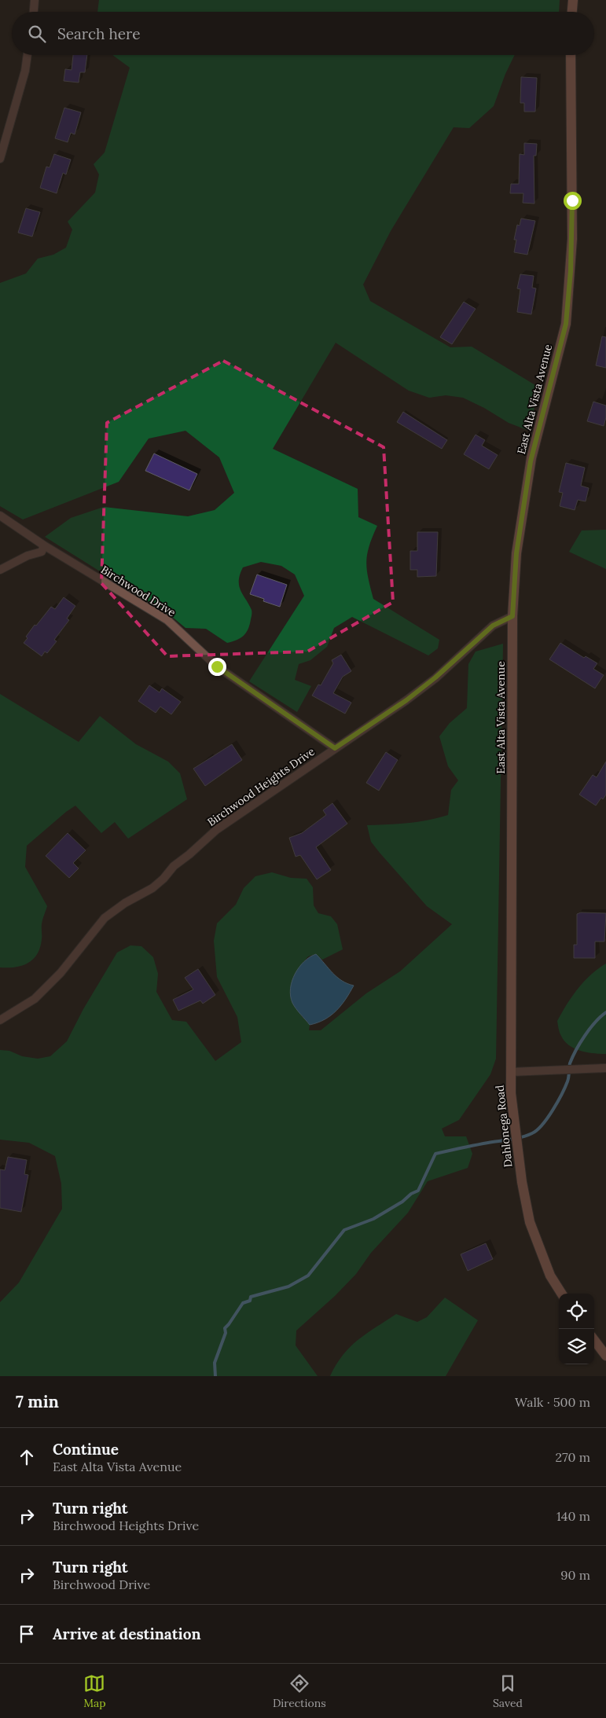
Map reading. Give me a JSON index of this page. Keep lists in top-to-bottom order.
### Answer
{
  "streets": {
    "main road": ["East Alta Vista Avenue", "Dahlonega Road"],
    "street": ["Birchwood Drive", "Birchwood Heights Drive"]
  },
  "crossings": [
    ["East Alta Vista Avenue", "Birchwood Heights Drive"],
    ["East Alta Vista Avenue", "Dahlonega Road"],
    ["Birchwood Drive", "Birchwood Heights Drive"]
  ],
  "page": {
    "search": "Search here",
    "heading": ["7 min", "Walk · 500 m"],
    "list": [
      ["Continue", "East Alta Vista Avenue", "270 m"],
      ["Turn right", "Birchwood Heights Drive", "140 m"],
      ["Turn right", "Birchwood Drive", "90 m"],
      "Arrive at destination"
    ],
    "nav": ["Map", "Directions", "Saved"]
  }
}
